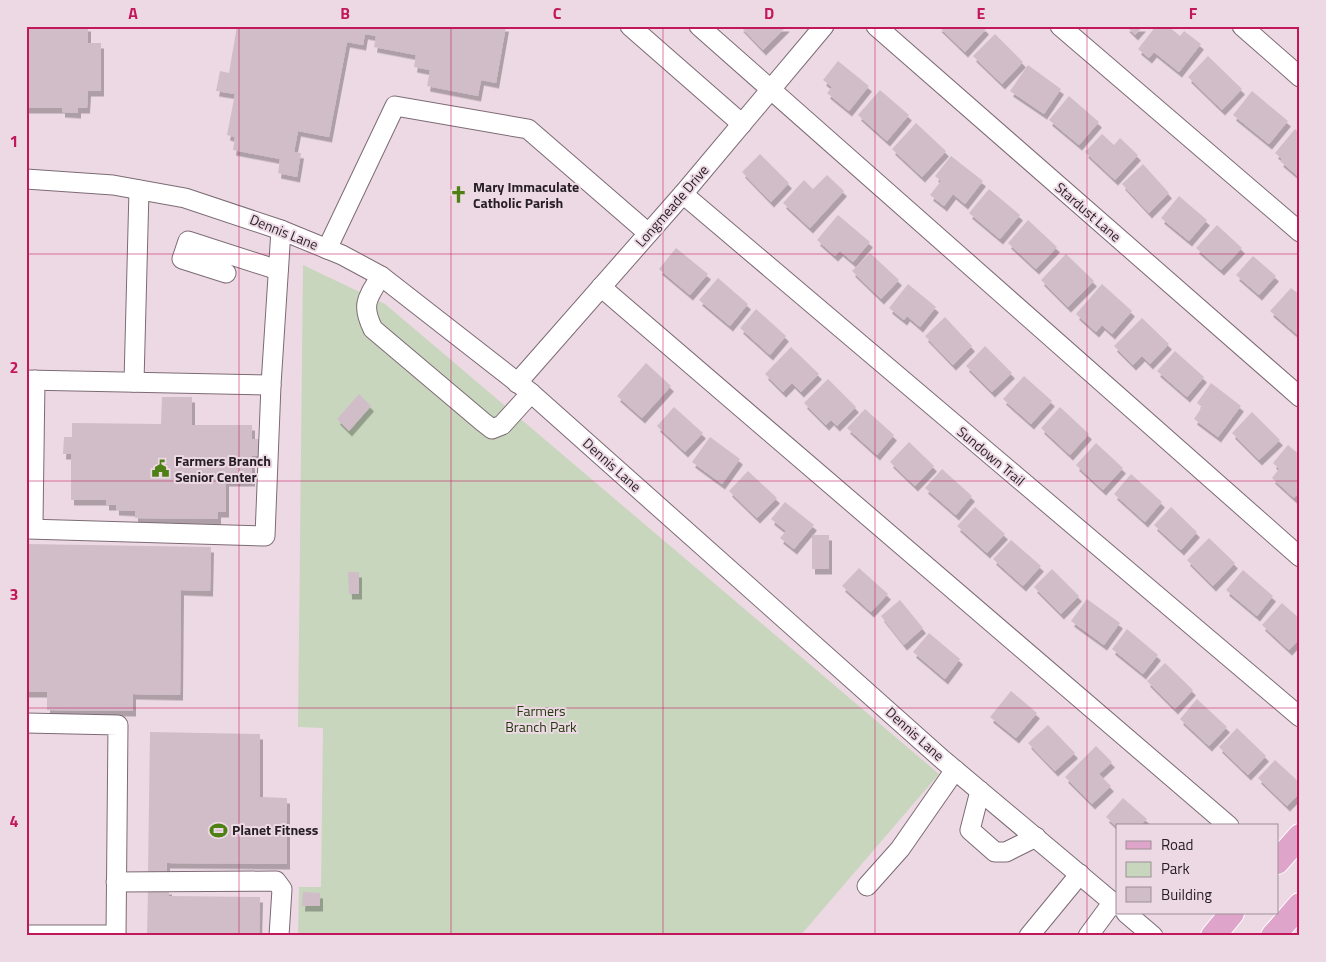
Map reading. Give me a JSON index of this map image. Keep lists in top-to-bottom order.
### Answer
{
  "streets": {
    "street": [
      "Longmeade Drive",
      "Stardust Lane",
      "Dennis Lane",
      "Sundown Trail"
    ]
  },
  "crossings": [
    ["Longmeade Drive", "Dennis Lane"],
    ["Longmeade Drive", "Sundown Trail"]
  ],
  "parks": ["Farmers Branch Park"],
  "places": {
    "church": ["Mary Immaculate Catholic Parish"],
    "public building": ["Farmers Branch Senior Center"],
    "sports": ["Planet Fitness"]
  },
  "legend": ["Road", "Park", "Building"],
  "grid": {
    "columns": [
      "A",
      "B",
      "C",
      "D",
      "E",
      "F"
    ],
    "rows": [
      "1",
      "2",
      "3",
      "4"
    ]
  }
}
